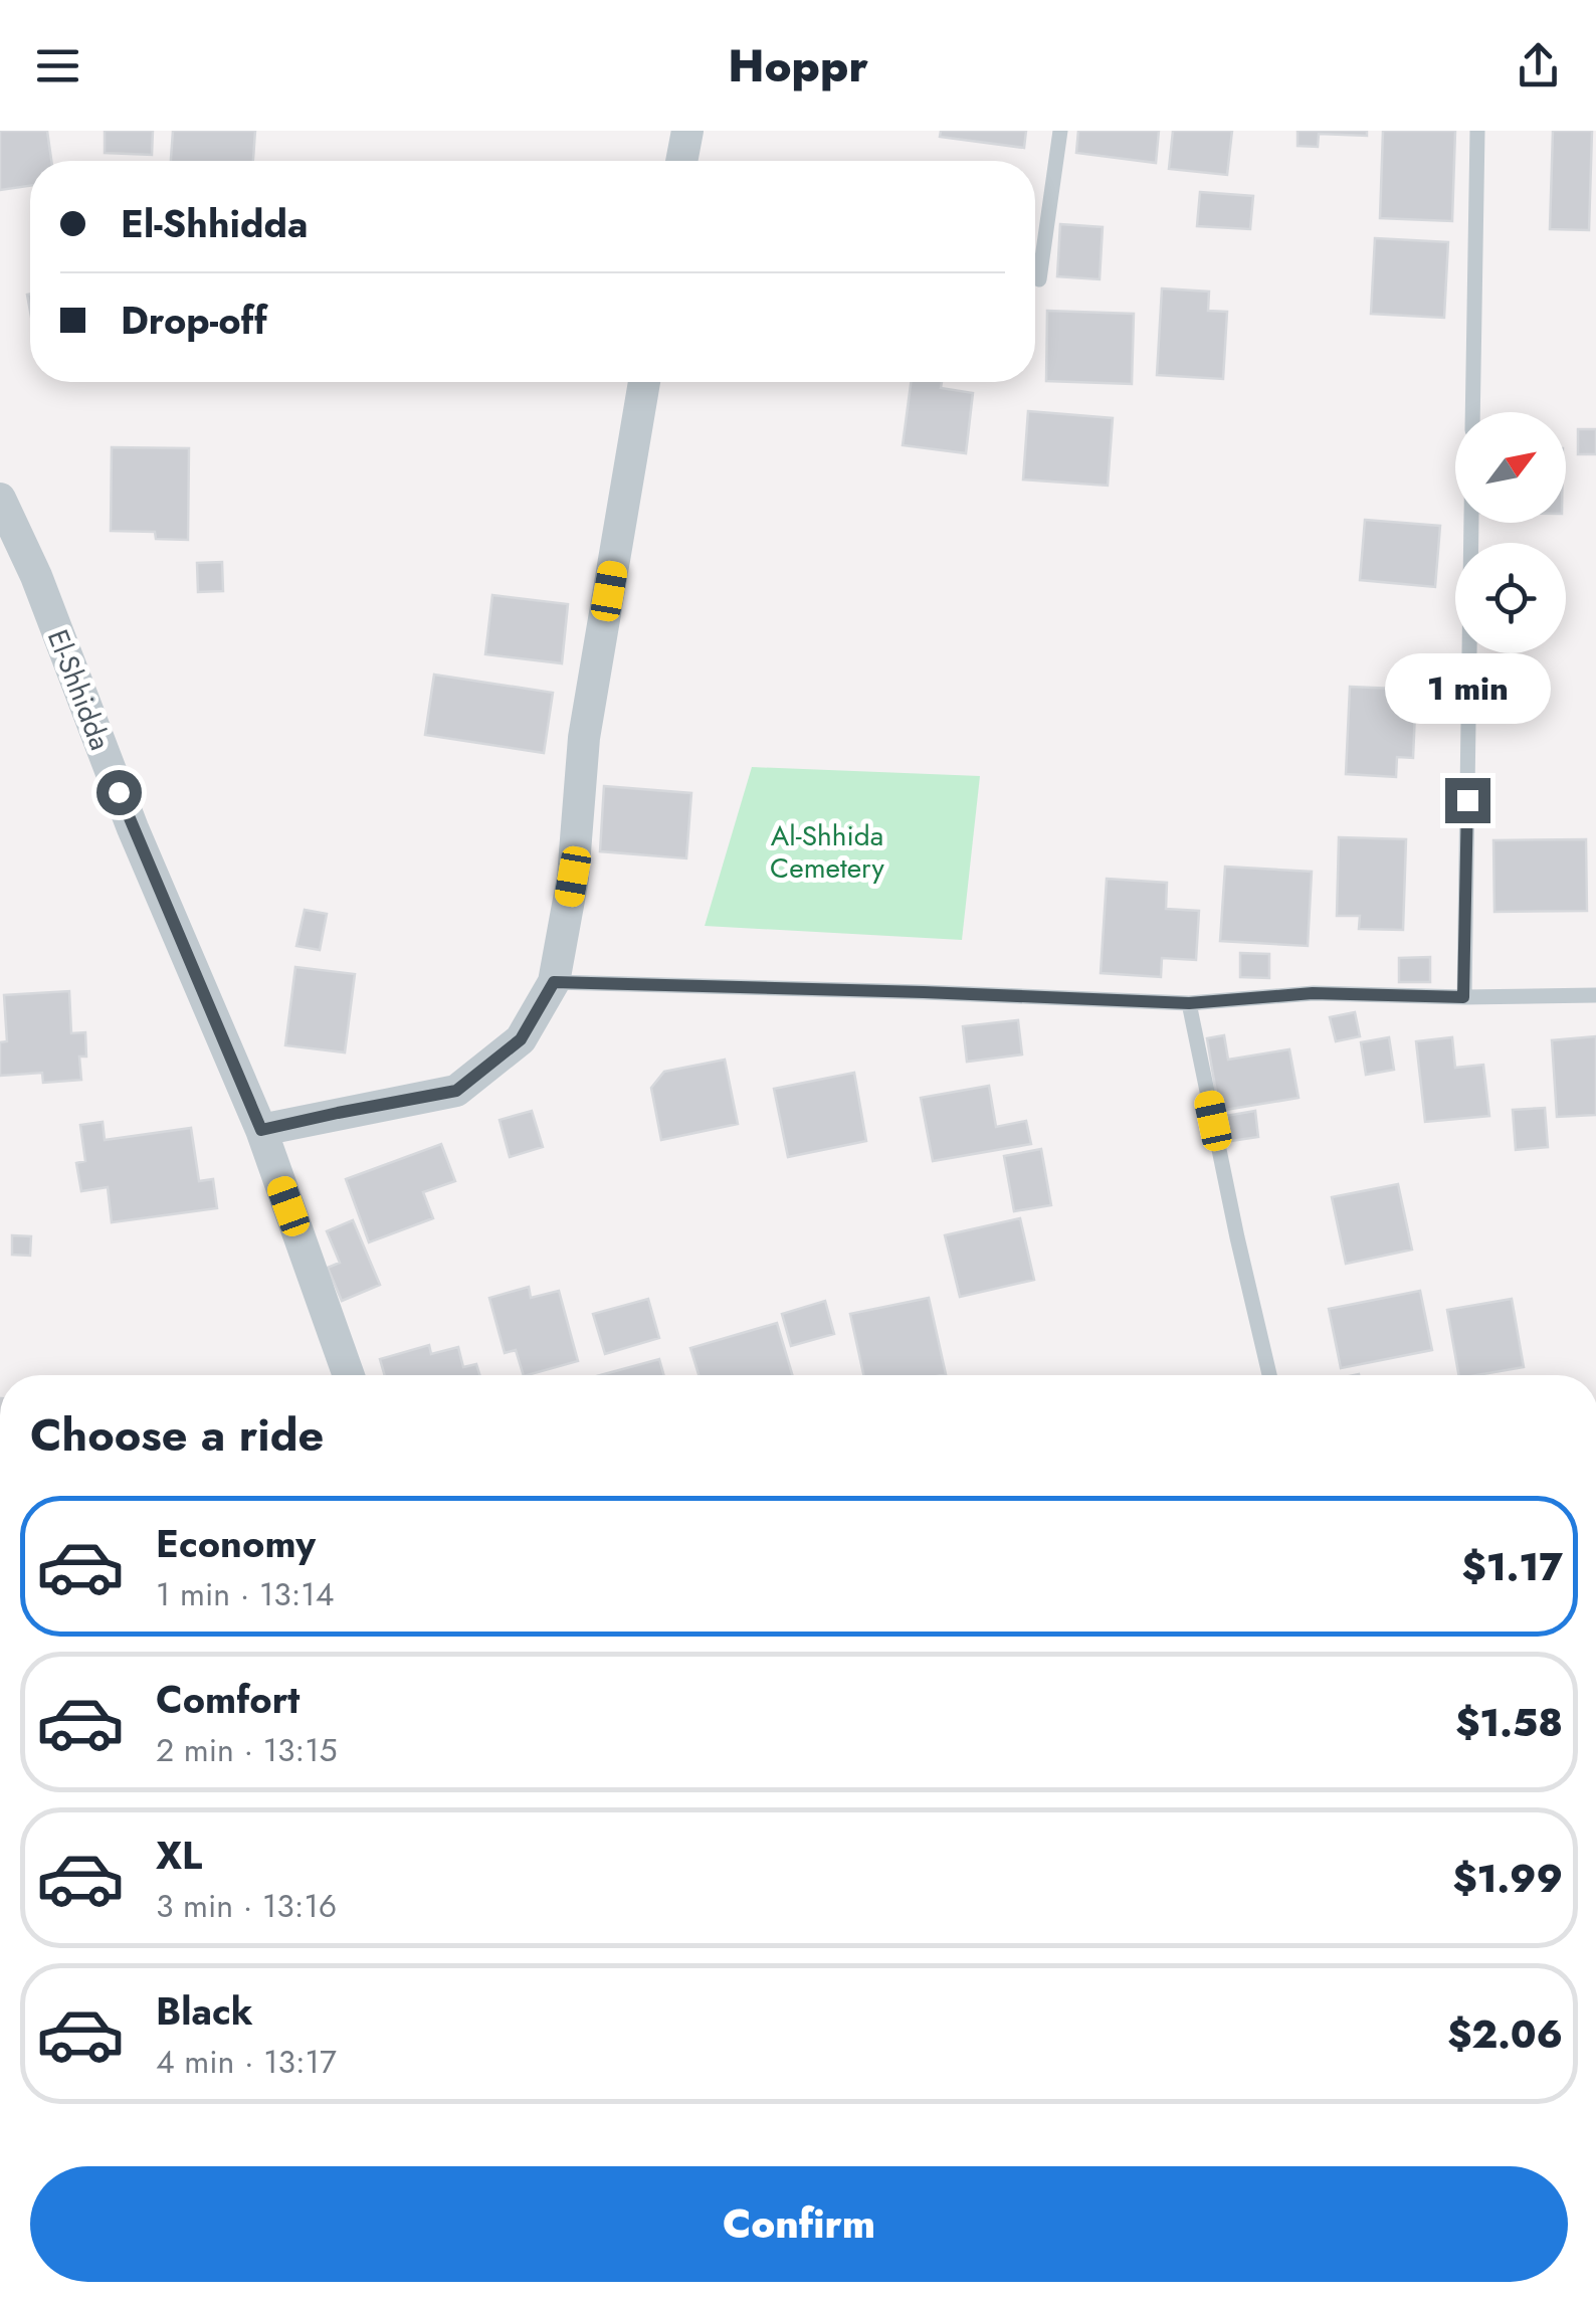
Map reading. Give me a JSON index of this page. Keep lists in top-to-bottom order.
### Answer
{
  "streets": {
    "street": ["El-Shhidda"]
  },
  "parks": ["Al-Shhida Cemetery"],
  "north": "top right",
  "page": {
    "header": "Hoppr",
    "banner": ["El-Shhidda", "Drop-off"],
    "bubble": "1 min",
    "heading": "Choose a ride",
    "list": [
      {
        "name": "Economy",
        "note": "1 min · 13:14",
        "value": "$1.17"
      },
      {
        "name": "Comfort",
        "note": "2 min · 13:15",
        "value": "$1.58"
      },
      {
        "name": "XL",
        "note": "3 min · 13:16",
        "value": "$1.99"
      },
      {
        "name": "Black",
        "note": "4 min · 13:17",
        "value": "$2.06"
      }
    ],
    "buttons": "Confirm"
  }
}
